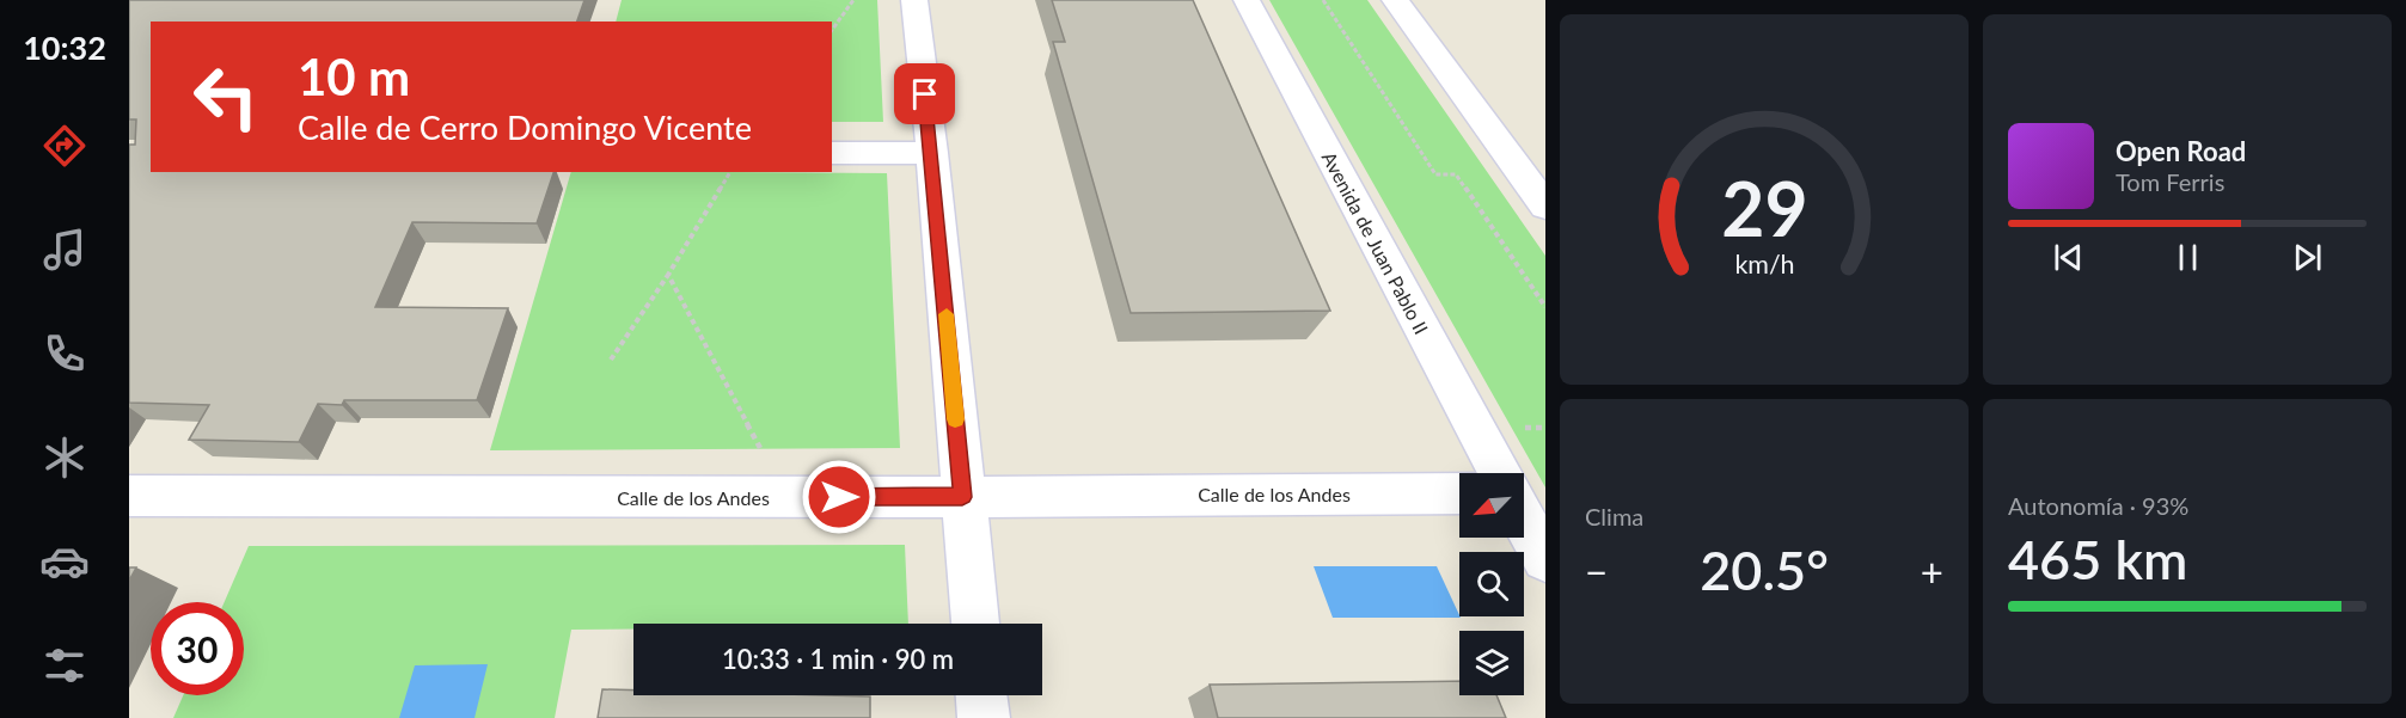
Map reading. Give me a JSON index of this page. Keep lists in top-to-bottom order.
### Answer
{
  "streets": {
    "street": ["Avenida de Juan Pablo II", "Calle de los Andes"]
  },
  "north": "bottom left",
  "page": {
    "tabs": "10:32",
    "turn": ["10 m", "Calle de Cerro Domingo Vicente"],
    "song": ["Open Road", "Tom Ferris"],
    "tile": [
      "Clima",
      ["Autonomía · 93%", "465 km"]
    ],
    "heat": ["−", "20.5°", "+"],
    "limit": "30",
    "trip": "10:33 · 1 min · 90 m",
    "gauge": ["29", "km/h"]
  }
}
